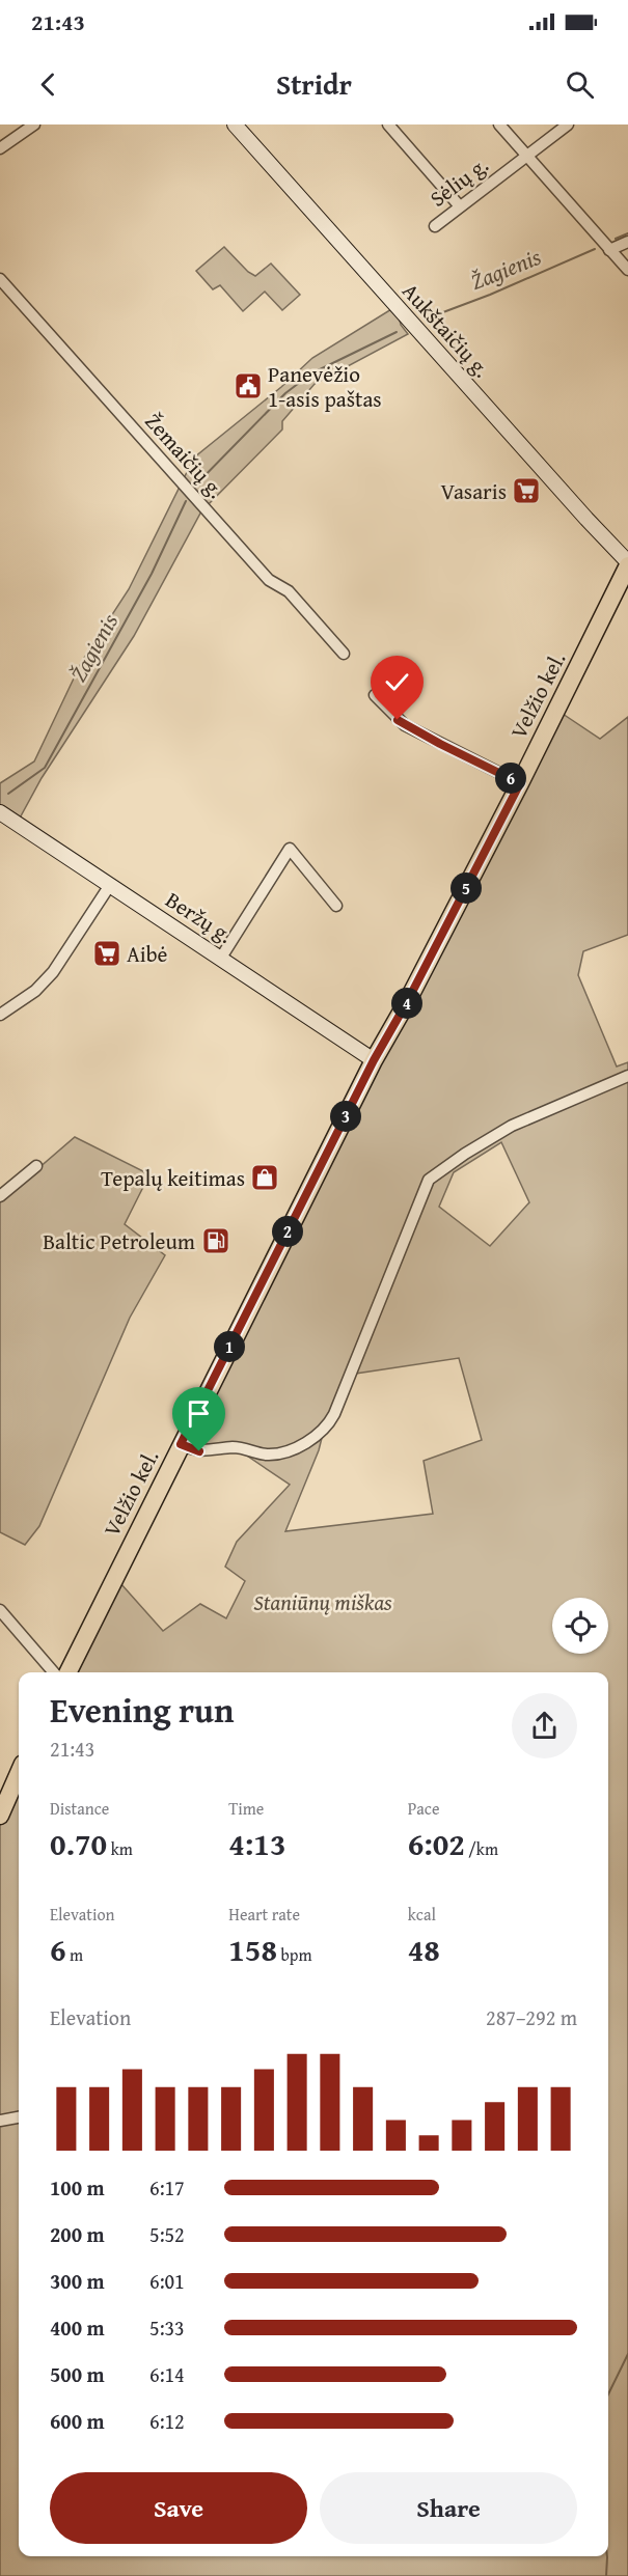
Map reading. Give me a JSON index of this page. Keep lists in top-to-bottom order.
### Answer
{
  "streets": {
    "main road": ["Aukštaičių g.", "Velžio kel.", "Beržų g."],
    "street": ["Sėlių g.", "Žemaičių g."]
  },
  "crossings": [
    ["Aukštaičių g.", "Velžio kel."],
    ["Velžio kel.", "Beržų g."]
  ],
  "water": ["Žagienis"],
  "parks": ["Staniūnų miškas"],
  "places": {
    "public building": ["Panevėžio 1-asis paštas"],
    "supermarket": ["Vasaris", "Aibė"],
    "shop": ["Tepalų keitimas"],
    "fuel station": ["Baltic Petroleum"]
  },
  "page": {
    "status": "21:43",
    "header": "Stridr",
    "pins": [
      "6",
      "5",
      "4",
      "3",
      "2",
      "1"
    ],
    "heading": ["Evening run", "21:43"],
    "stats": [
      ["Distance", "0.70 km"],
      ["Time", "4:13"],
      ["Pace", "6:02 /km"],
      ["Elevation", "6 m"],
      ["Heart rate", "158 bpm"],
      ["kcal", "48"]
    ],
    "chart": ["Elevation", "287–292 m"],
    "list": [
      {
        "name": "100 m",
        "note": "6:17"
      },
      {
        "name": "200 m",
        "note": "5:52"
      },
      {
        "name": "300 m",
        "note": "6:01"
      },
      {
        "name": "400 m",
        "note": "5:33"
      },
      {
        "name": "500 m",
        "note": "6:14"
      },
      {
        "name": "600 m",
        "note": "6:12"
      }
    ],
    "buttons": ["Save", "Share"]
  }
}
